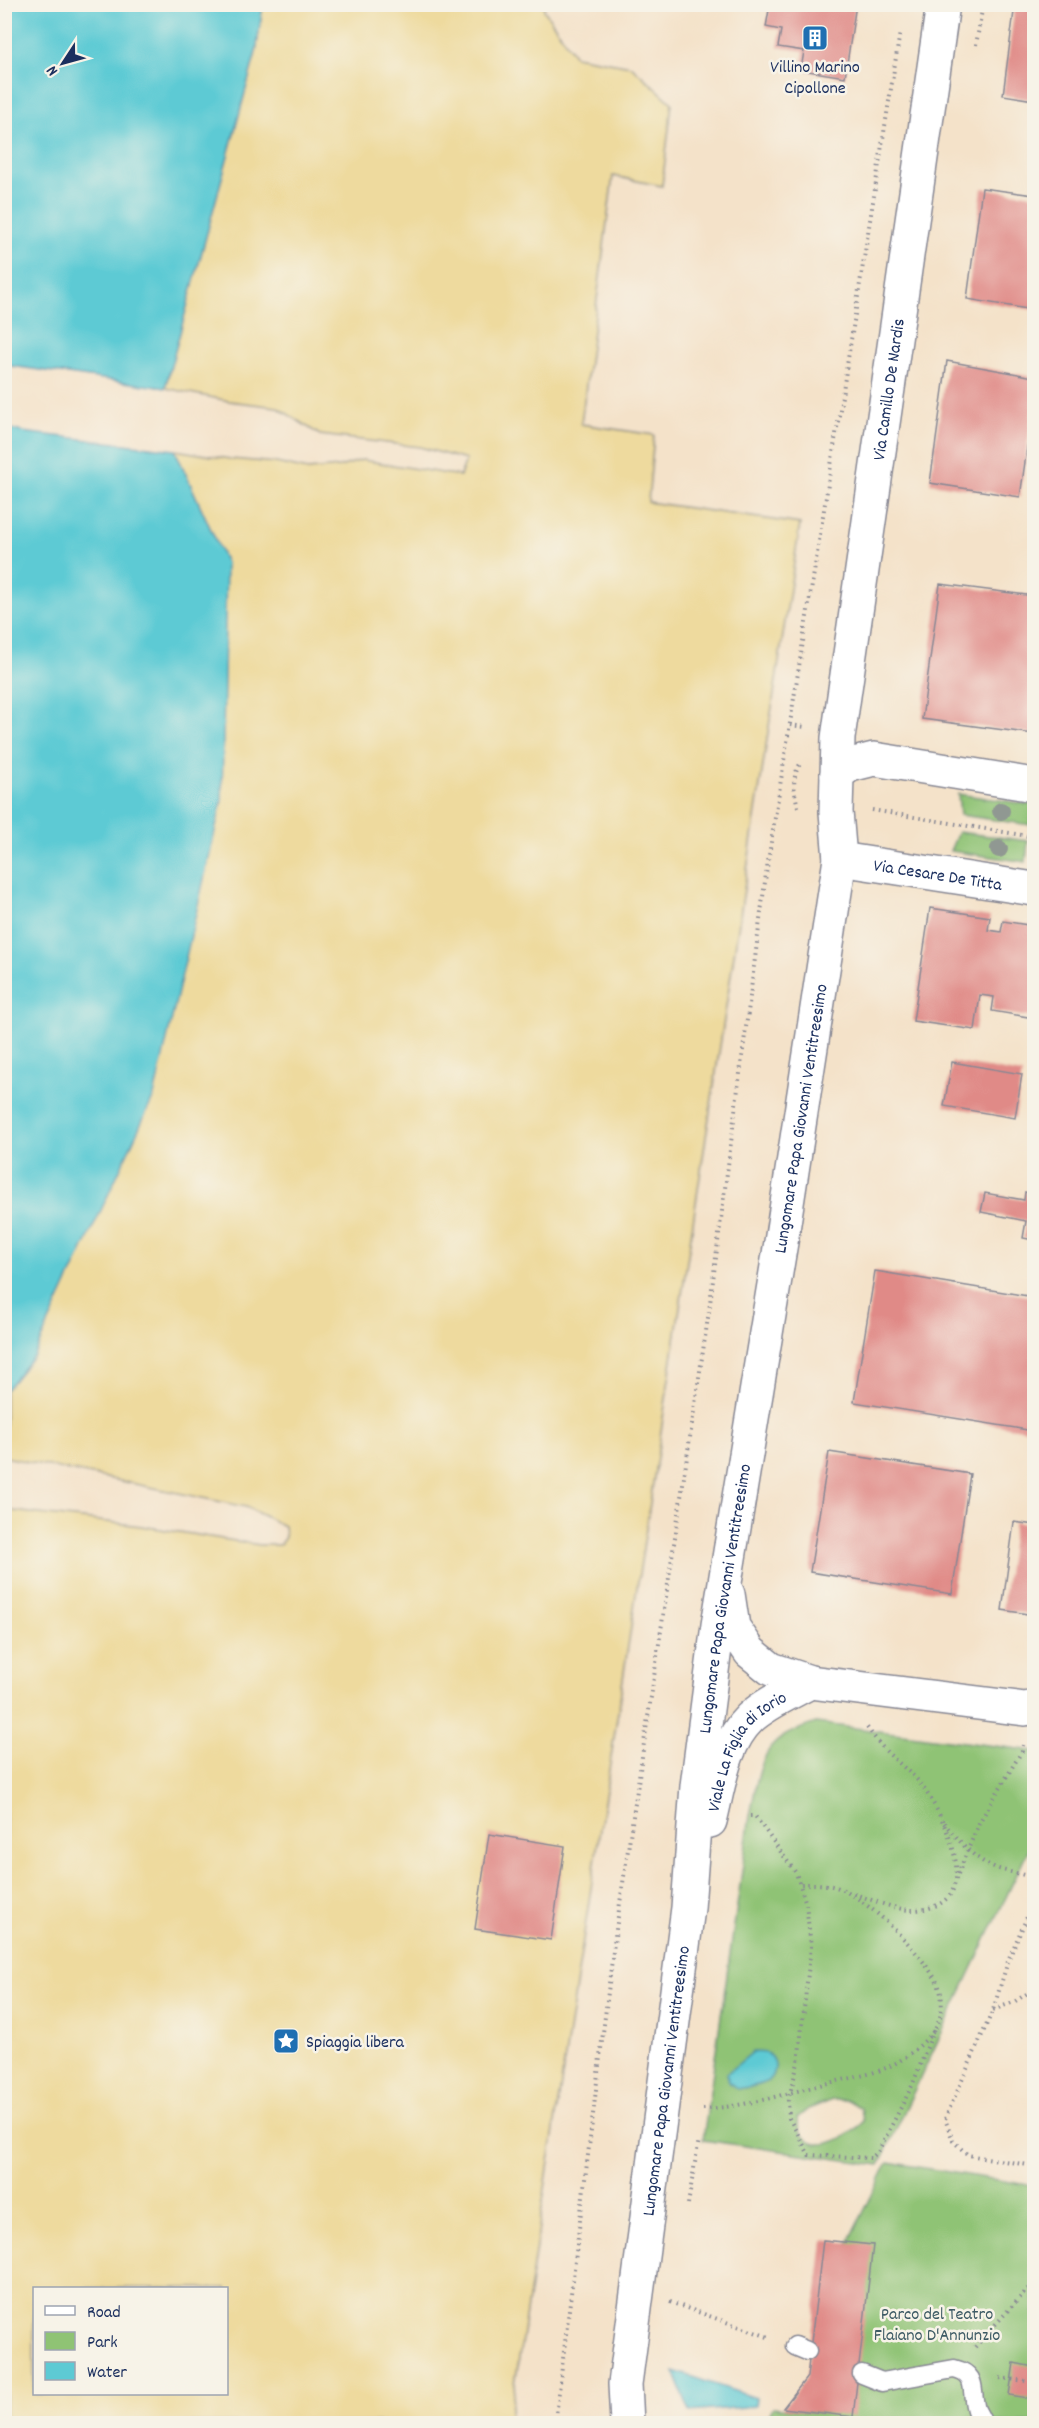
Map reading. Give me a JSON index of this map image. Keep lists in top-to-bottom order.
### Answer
{
  "streets": {
    "street": [
      "Via Camillo De Nardis",
      "Via Cesare De Titta",
      "Lungomare Papa Giovanni Ventitreesimo",
      "Viale La Figlia di Iorio"
    ]
  },
  "crossings": [
    ["Via Camillo De Nardis", "Lungomare Papa Giovanni Ventitreesimo"],
    ["Via Cesare De Titta", "Lungomare Papa Giovanni Ventitreesimo"],
    ["Lungomare Papa Giovanni Ventitreesimo", "Viale La Figlia di Iorio"]
  ],
  "parks": ["Parco del Teatro Flaiano D'Annunzio"],
  "places": {
    "building": ["Villino Marino Cipollone"],
    "place": ["Spiaggia libera"]
  },
  "legend": ["Road", "Park", "Water"],
  "north": "bottom left"
}
